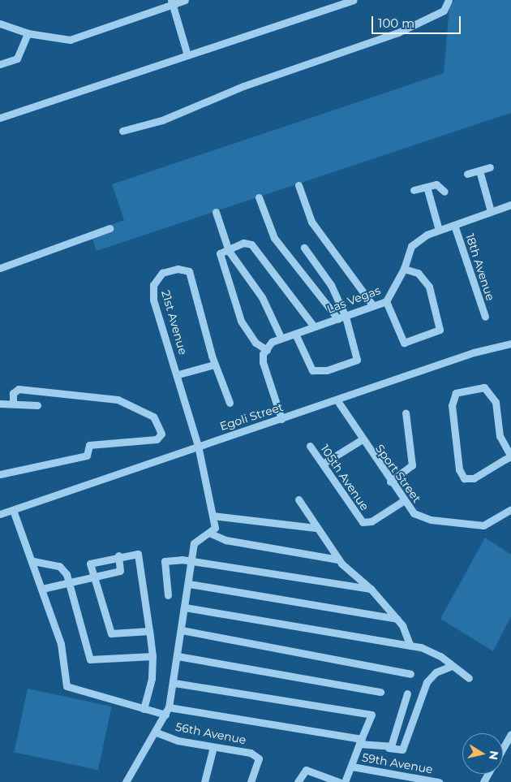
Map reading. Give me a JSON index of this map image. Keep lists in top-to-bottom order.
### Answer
{
  "streets": {
    "street": [
      "18th Avenue",
      "Las Vegas",
      "21st Avenue",
      "Egoli Street",
      "Sport Street",
      "105th Avenue",
      "56th Avenue",
      "59th Avenue"
    ]
  },
  "crossings": [
    ["18th Avenue", "Las Vegas"],
    ["21st Avenue", "Egoli Street"],
    ["Egoli Street", "Sport Street"],
    ["Sport Street", "105th Avenue"]
  ],
  "scale_bar": "100 m",
  "north": "right"
}
